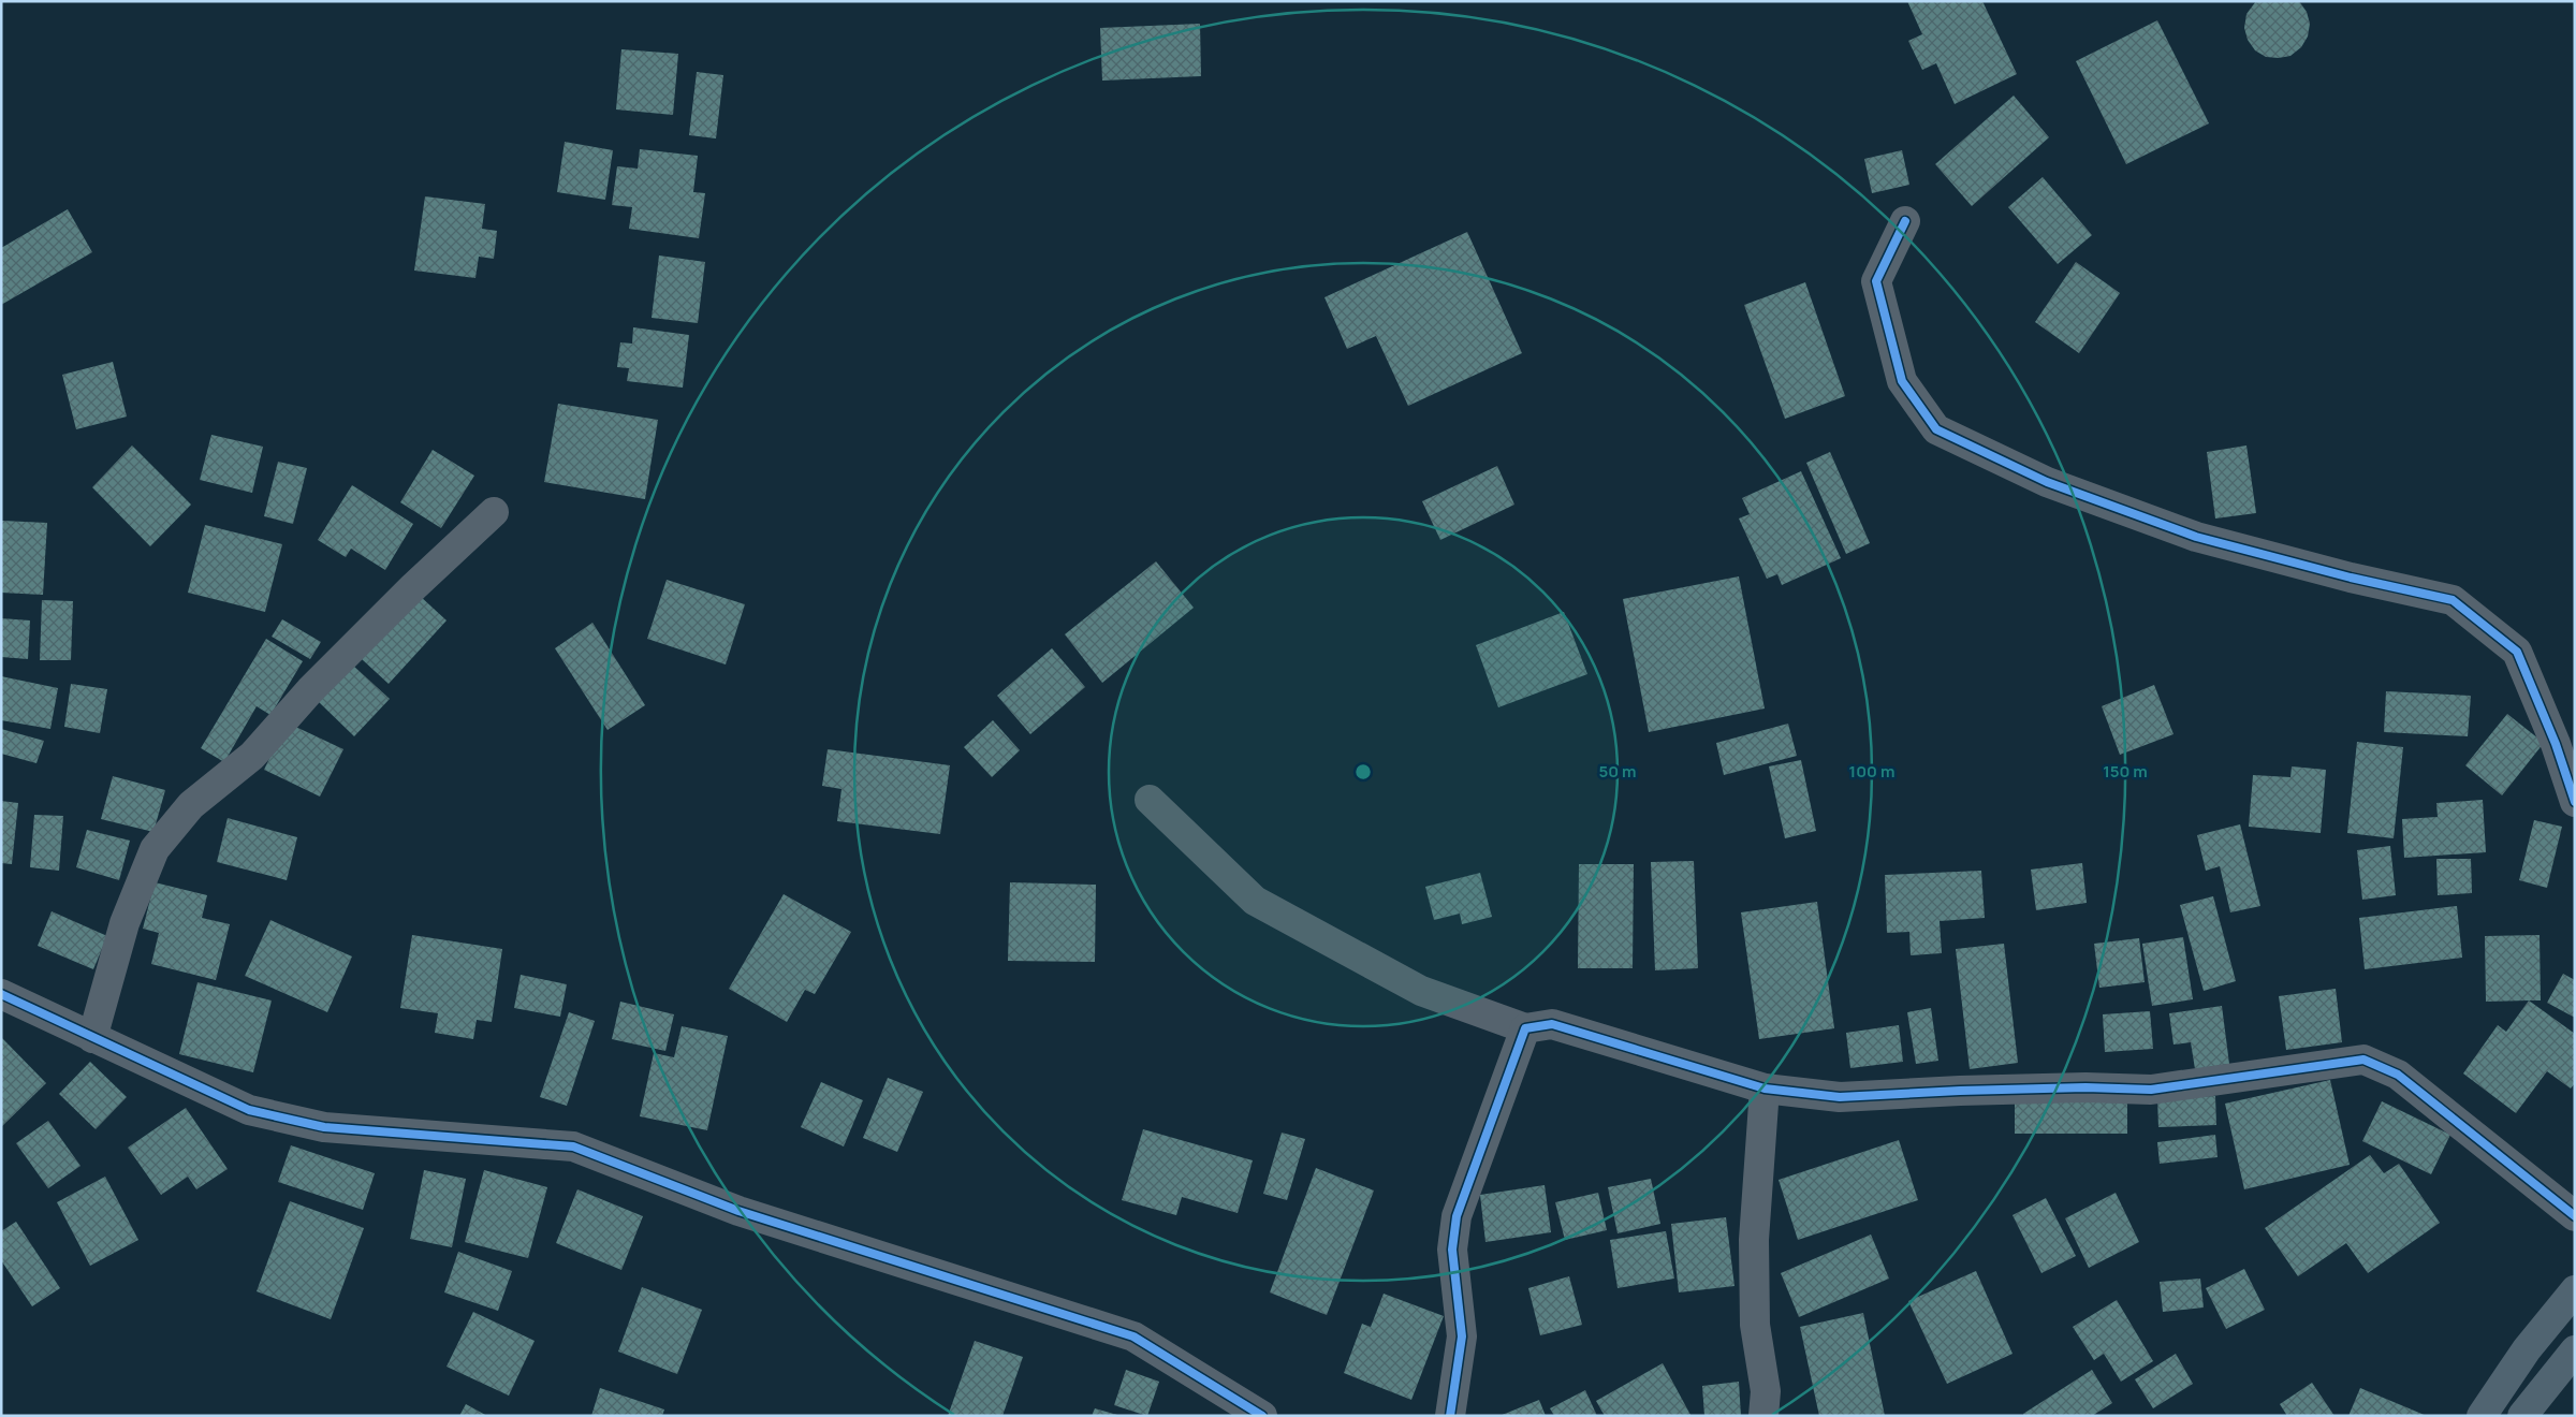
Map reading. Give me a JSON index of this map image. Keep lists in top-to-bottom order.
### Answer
{
  "rings": ["50 m", "100 m", "150 m"]
}
